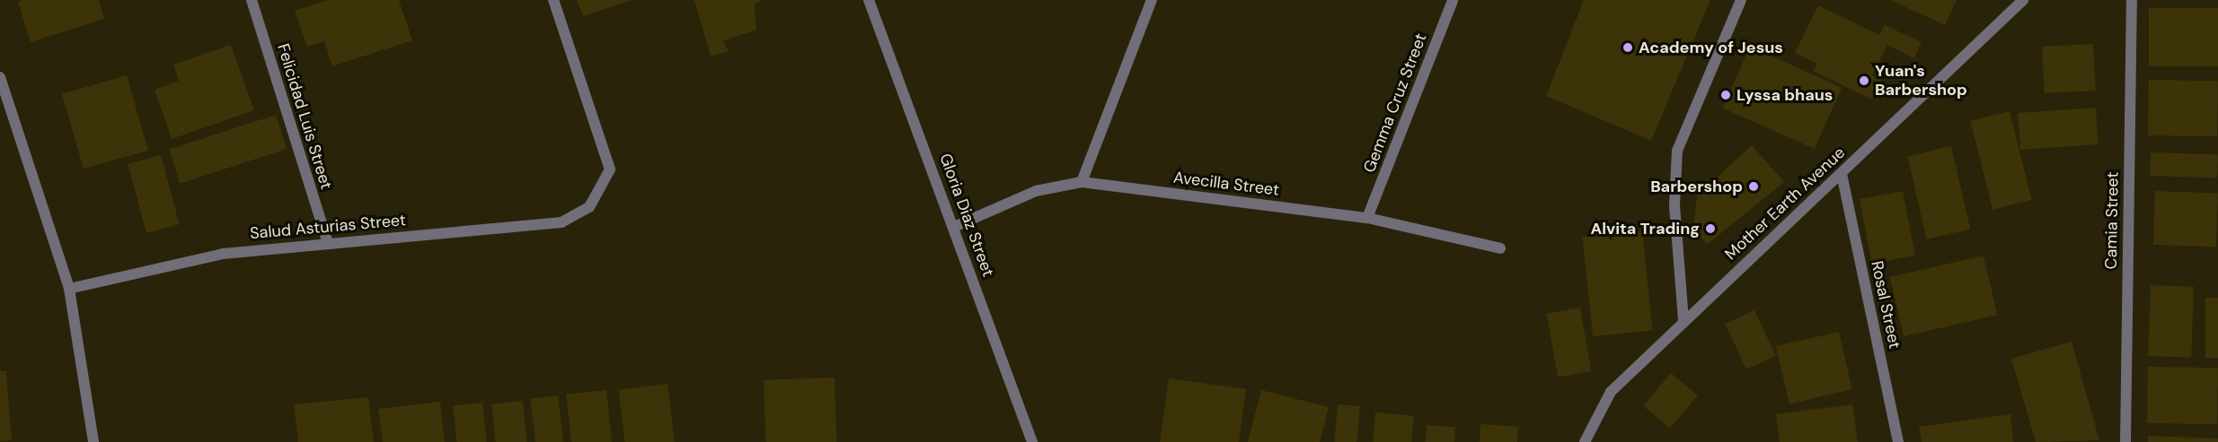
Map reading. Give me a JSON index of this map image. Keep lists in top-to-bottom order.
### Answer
{
  "streets": {
    "street": [
      "Gemma Cruz Street",
      "Felicidad Luis Street",
      "Avecilla Street",
      "Mother Earth Avenue",
      "Gloria Diaz Street",
      "Camia Street",
      "Salud Asturias Street",
      "Rosal Street"
    ]
  },
  "crossings": [
    ["Gemma Cruz Street", "Avecilla Street"],
    ["Felicidad Luis Street", "Salud Asturias Street"],
    ["Avecilla Street", "Gloria Diaz Street"],
    ["Mother Earth Avenue", "Rosal Street"]
  ],
  "places": [
    "Academy of Jesus",
    "Yuan's Barbershop",
    "Lyssa bhaus",
    "Barbershop",
    "Alvita Trading"
  ]
}
